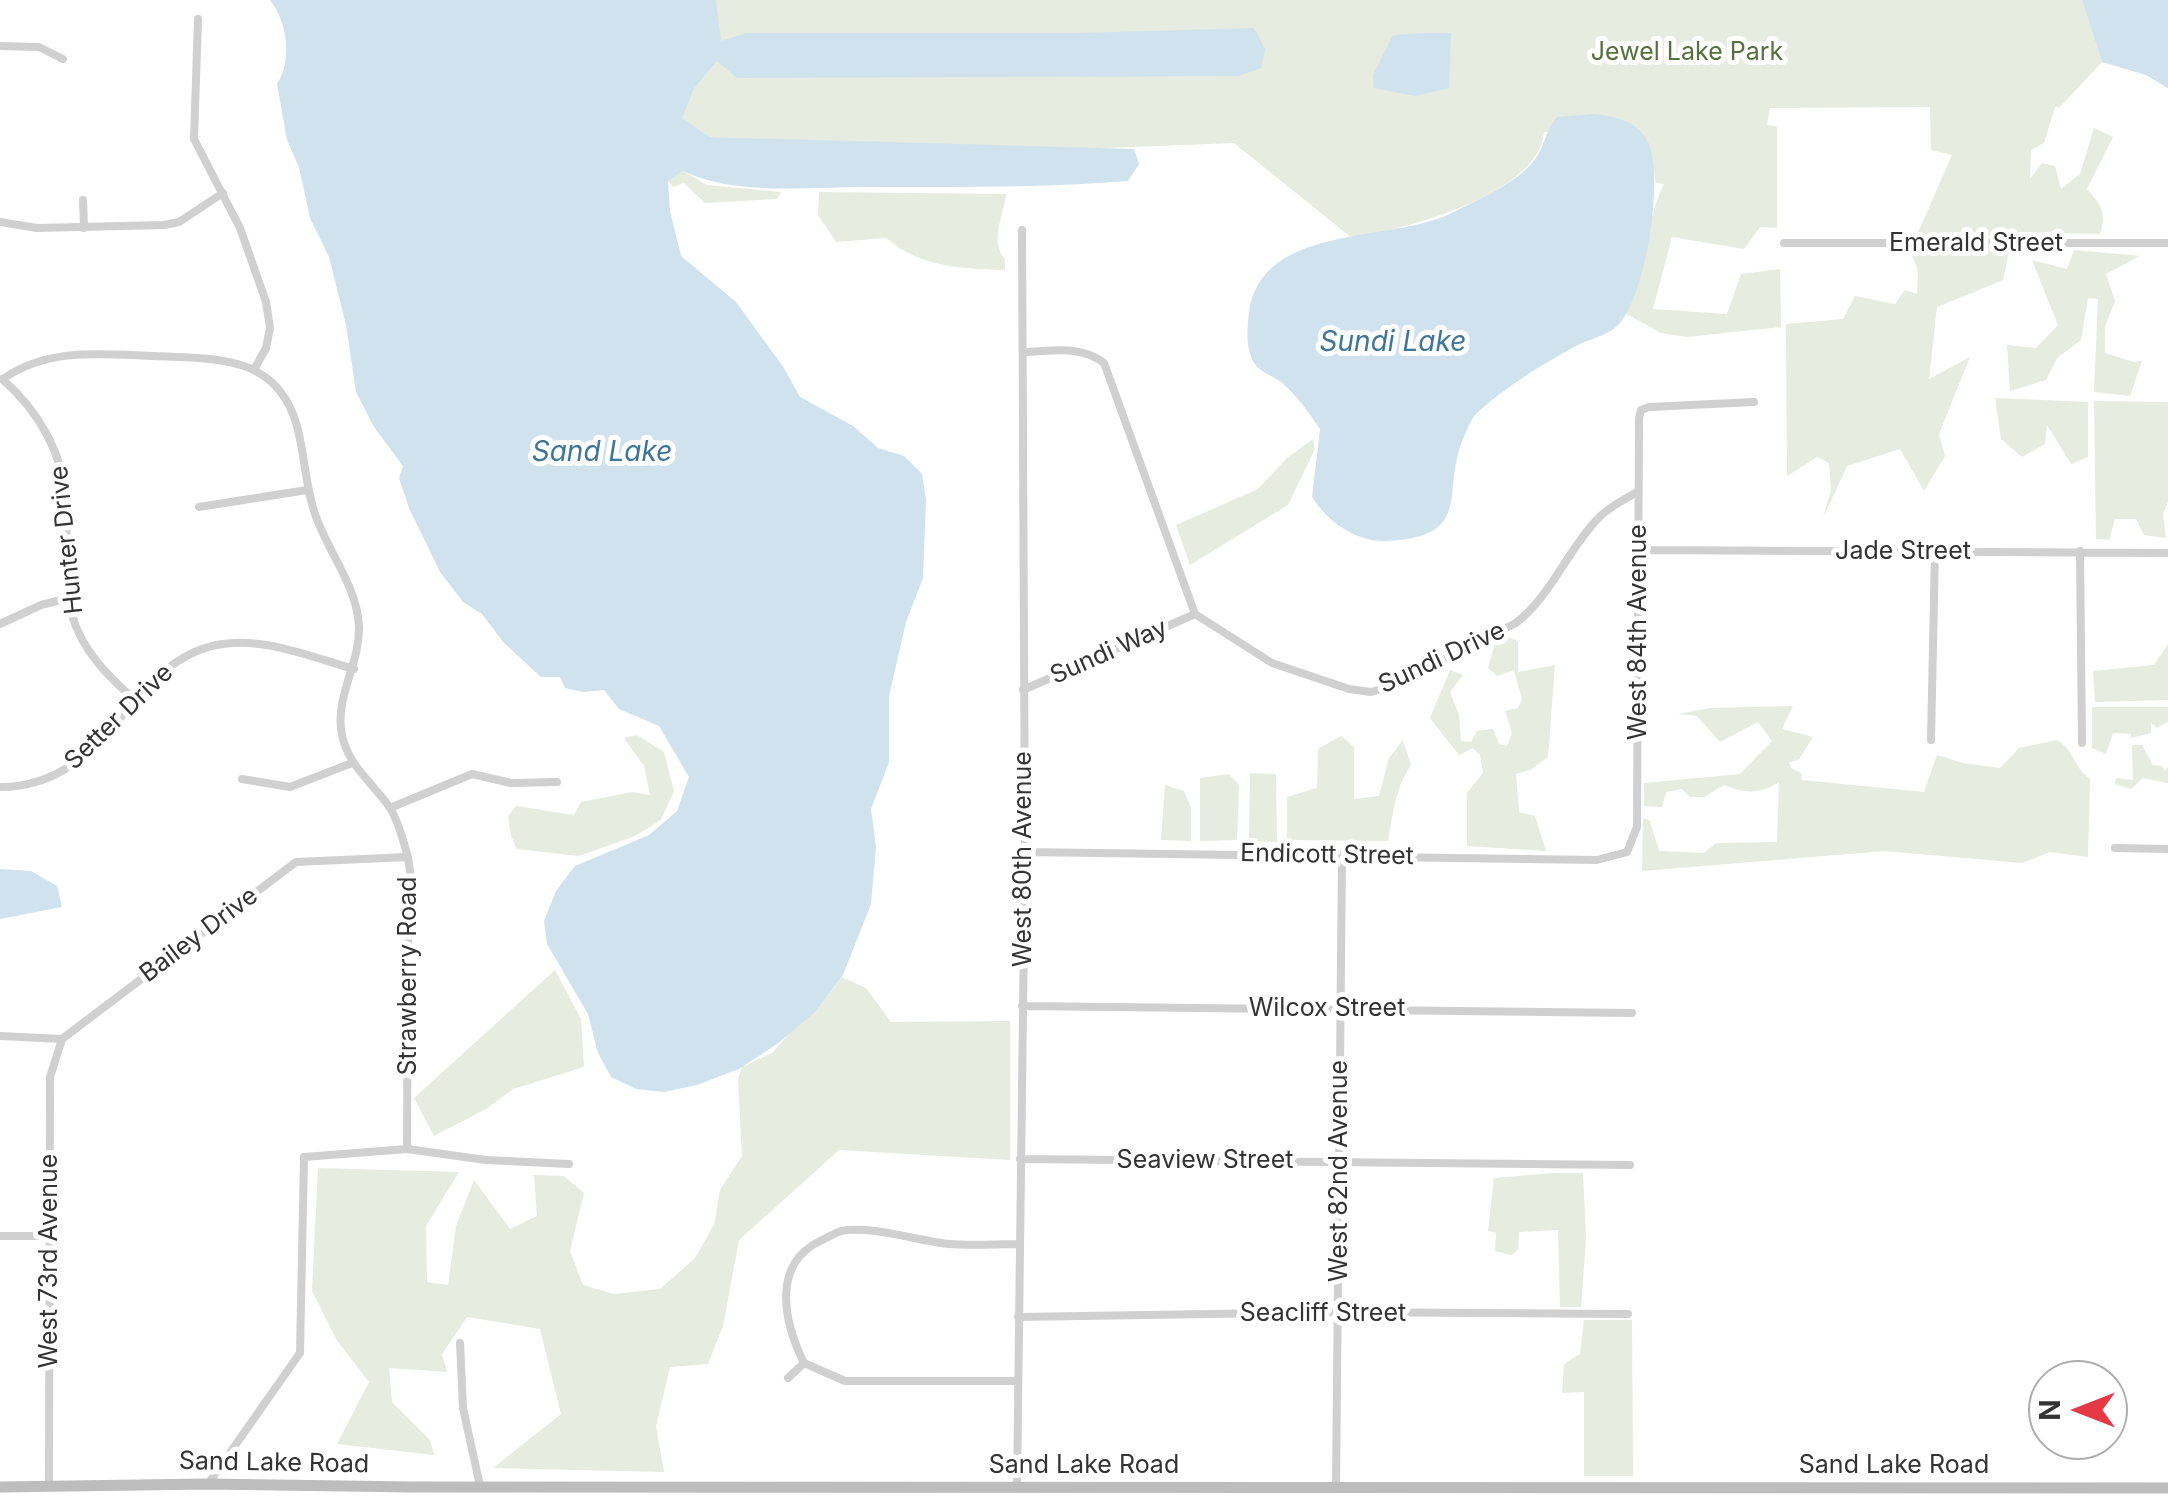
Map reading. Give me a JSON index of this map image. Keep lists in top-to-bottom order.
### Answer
{
  "streets": {
    "main road": ["Sand Lake Road"],
    "street": [
      "Emerald Street",
      "Hunter Drive",
      "Jade Street",
      "West 84th Avenue",
      "Sundi Way",
      "Sundi Drive",
      "Setter Drive",
      "Endicott Street",
      "West 80th Avenue",
      "Bailey Drive",
      "Strawberry Road",
      "Wilcox Street",
      "Seaview Street",
      "West 82nd Avenue",
      "West 73rd Avenue",
      "Seacliff Street"
    ]
  },
  "crossings": [
    ["Hunter Drive", "Setter Drive"],
    ["Jade Street", "West 84th Avenue"],
    ["West 84th Avenue", "Sundi Drive"],
    ["West 84th Avenue", "Endicott Street"],
    ["Sundi Way", "Sundi Drive"],
    ["Sundi Way", "West 80th Avenue"],
    ["Endicott Street", "West 80th Avenue"],
    ["Endicott Street", "West 82nd Avenue"],
    ["West 80th Avenue", "Wilcox Street"],
    ["West 80th Avenue", "Seaview Street"],
    ["West 80th Avenue", "Seacliff Street"],
    ["West 80th Avenue", "Sand Lake Road"],
    ["Bailey Drive", "Strawberry Road"],
    ["Bailey Drive", "West 73rd Avenue"],
    ["Wilcox Street", "West 82nd Avenue"],
    ["Seaview Street", "West 82nd Avenue"],
    ["West 82nd Avenue", "Seacliff Street"],
    ["West 82nd Avenue", "Sand Lake Road"],
    ["West 73rd Avenue", "Sand Lake Road"]
  ],
  "water": ["Sundi Lake", "Sand Lake"],
  "parks": ["Jewel Lake Park"],
  "north": "left"
}
